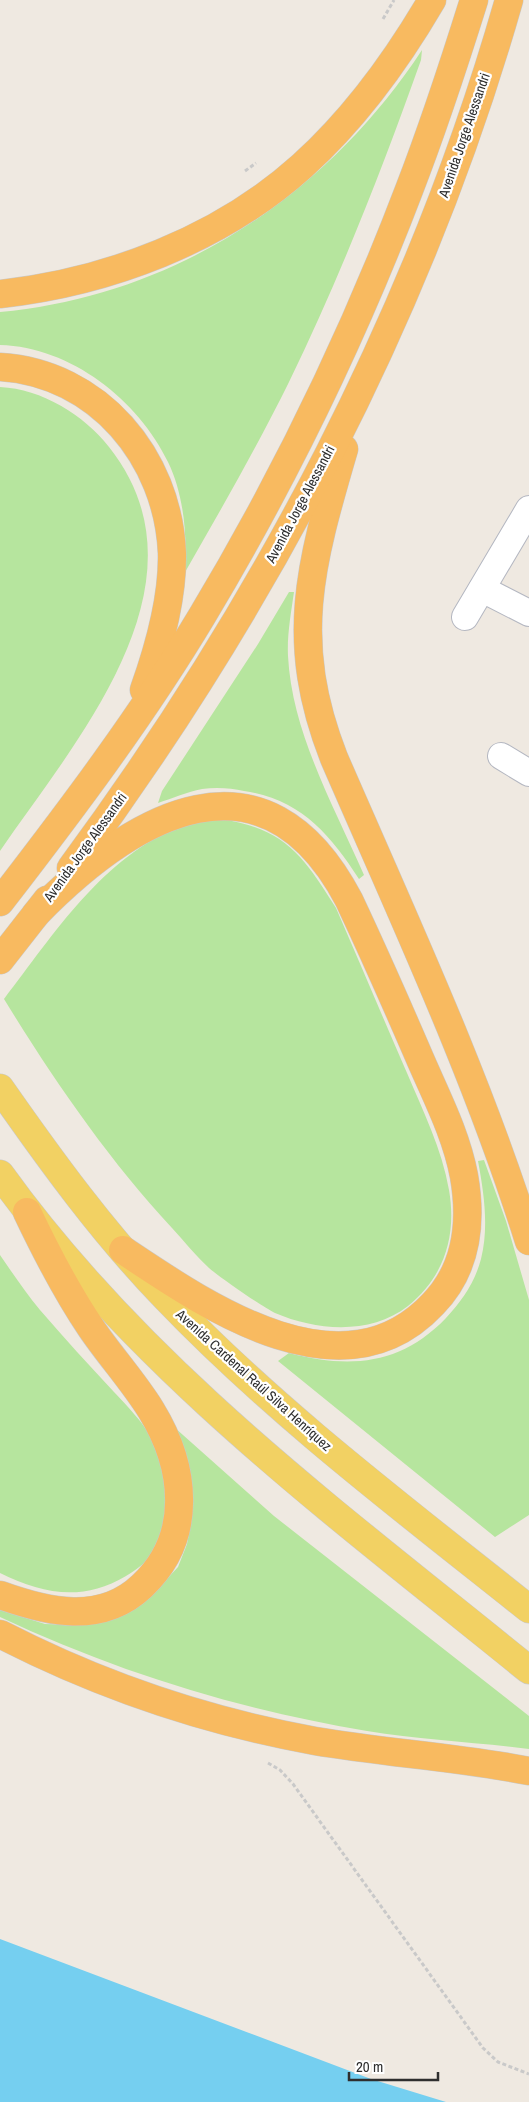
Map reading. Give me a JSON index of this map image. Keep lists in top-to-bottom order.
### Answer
{
  "streets": {
    "highway": ["Avenida Jorge Alessandri"],
    "main road": ["Avenida Cardenal Raúl Silva Henríquez"]
  },
  "scale_bar": "20 m"
}
